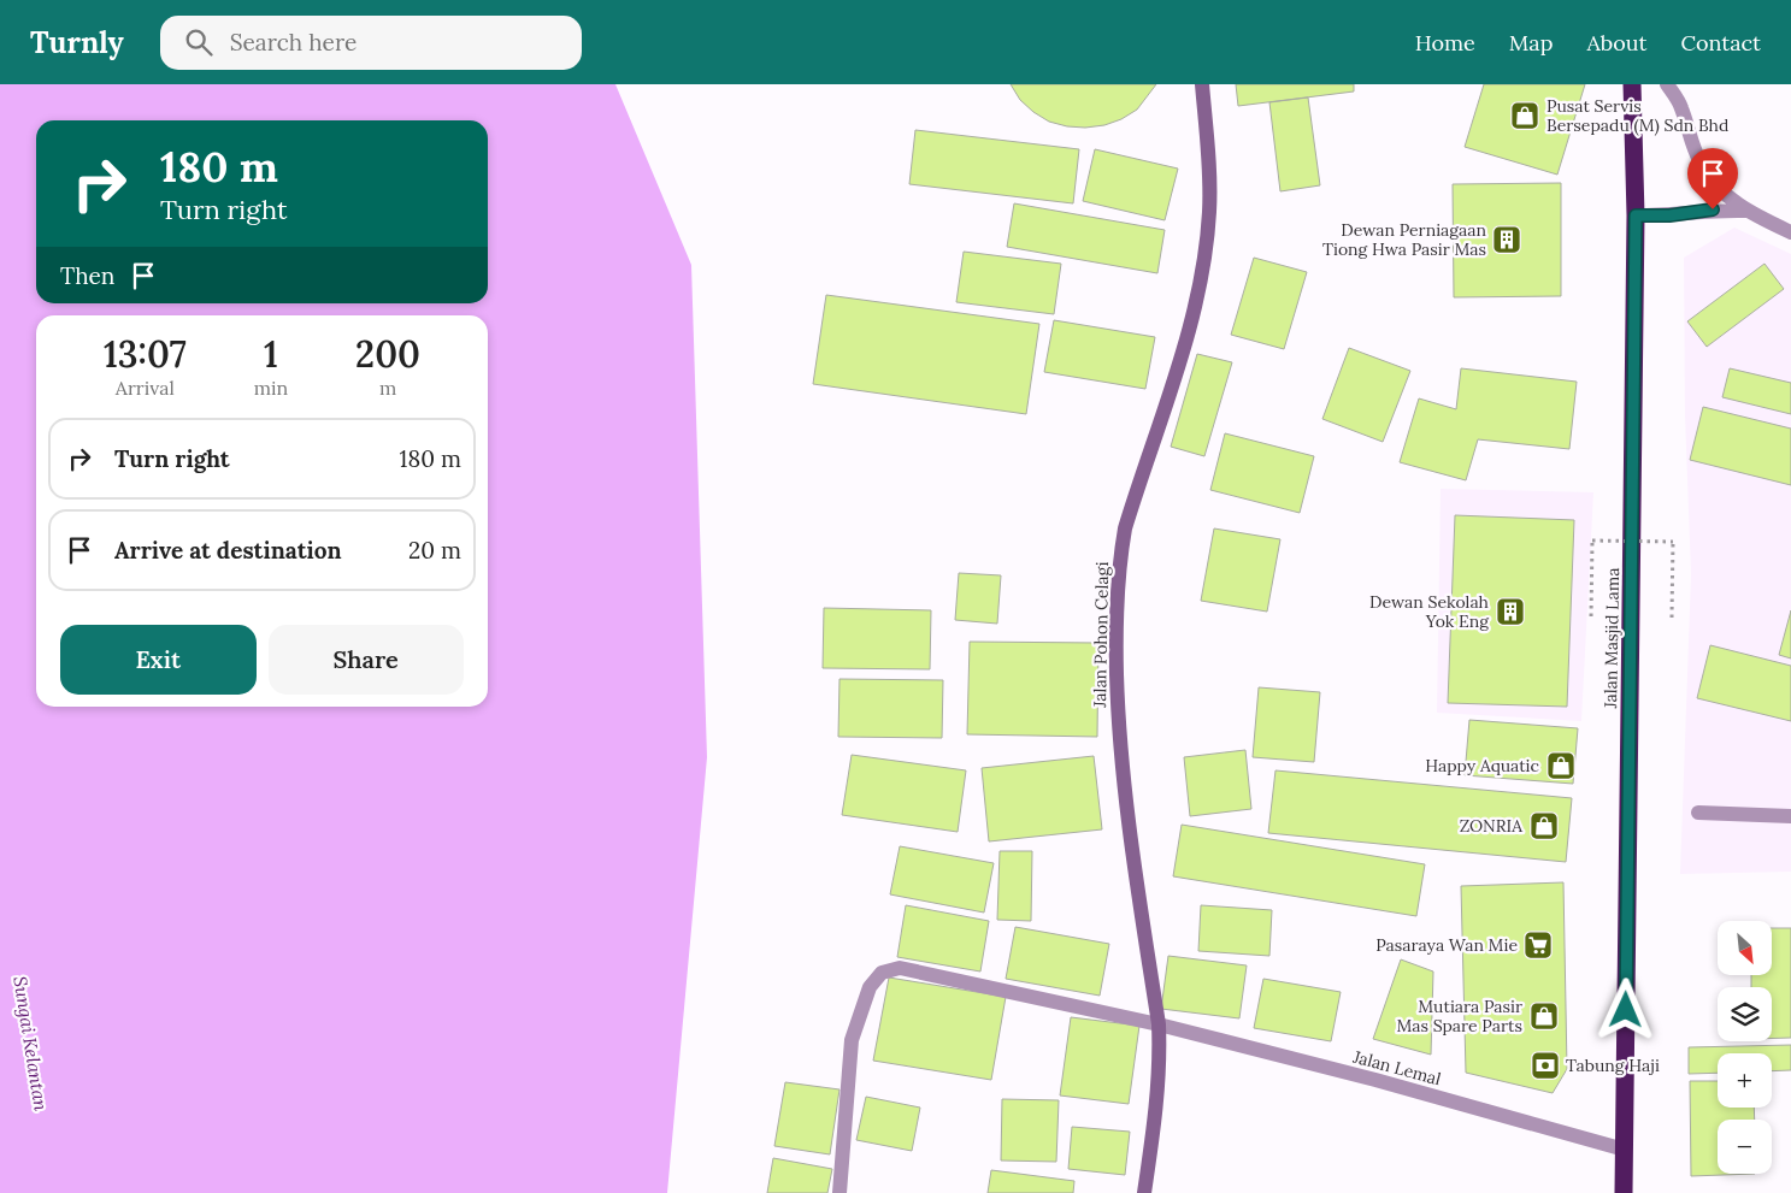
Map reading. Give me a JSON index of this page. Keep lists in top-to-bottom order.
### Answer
{
  "streets": {
    "highway": ["Jalan Masjid Lama"],
    "street": ["Jalan Pohon Celagi", "Jalan Lemal"]
  },
  "crossings": [
    ["Jalan Pohon Celagi", "Jalan Lemal"],
    ["Jalan Masjid Lama", "Jalan Lemal"]
  ],
  "water": ["Sungai Kelantan"],
  "places": {
    "shop": [
      "Pusat Servis Bersepadu (M) Sdn Bhd",
      "Happy Aquatic",
      "ZONRIA",
      "Mutiara Pasir Mas Spare Parts"
    ],
    "building": ["Dewan Perniagaan Tiong Hwa Pasir Mas", "Dewan Sekolah Yok Eng"],
    "supermarket": ["Pasaraya Wan Mie"],
    "bank": ["Tabung Haji"]
  },
  "north": "bottom right",
  "page": {
    "header": "Turnly",
    "search": "Search here",
    "nav": [
      "Home",
      "Map",
      "About",
      "Contact"
    ],
    "turn": ["180 m", "Turn right"],
    "then": "Then",
    "eta": [
      "13:07",
      "Arrival",
      "1",
      "min",
      "200",
      "m"
    ],
    "list": [
      {
        "name": "Turn right",
        "value": "180 m"
      },
      {
        "name": "Arrive at destination",
        "value": "20 m"
      }
    ],
    "buttons": ["Exit", "Share"],
    "map_buttons": ["+", "−"]
  }
}
